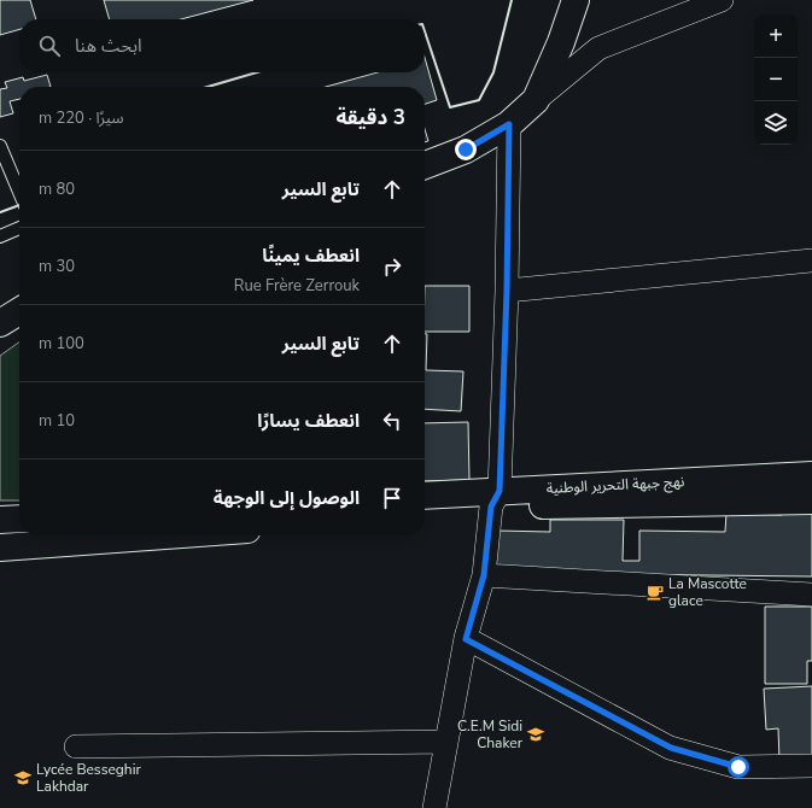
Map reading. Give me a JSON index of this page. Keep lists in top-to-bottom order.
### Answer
{
  "streets": {
    "main road": ["نهج جبهة التحرير الوطنية"]
  },
  "places": {
    "cafe": ["La Mascotte glace"],
    "school or university": ["C.E.M Sidi Chaker", "Lycée Besseghir Lakhdar"]
  },
  "page": {
    "map_buttons": ["+", "−"],
    "search": "ابحث هنا",
    "heading": ["3 دقيقة", "سيرًا · 220 m"],
    "list": [
      ["تابع السير", "80 m"],
      ["انعطف يمينًا", "Rue Frère Zerrouk", "30 m"],
      ["تابع السير", "100 m"],
      ["انعطف يسارًا", "10 m"],
      "الوصول إلى الوجهة"
    ]
  }
}
